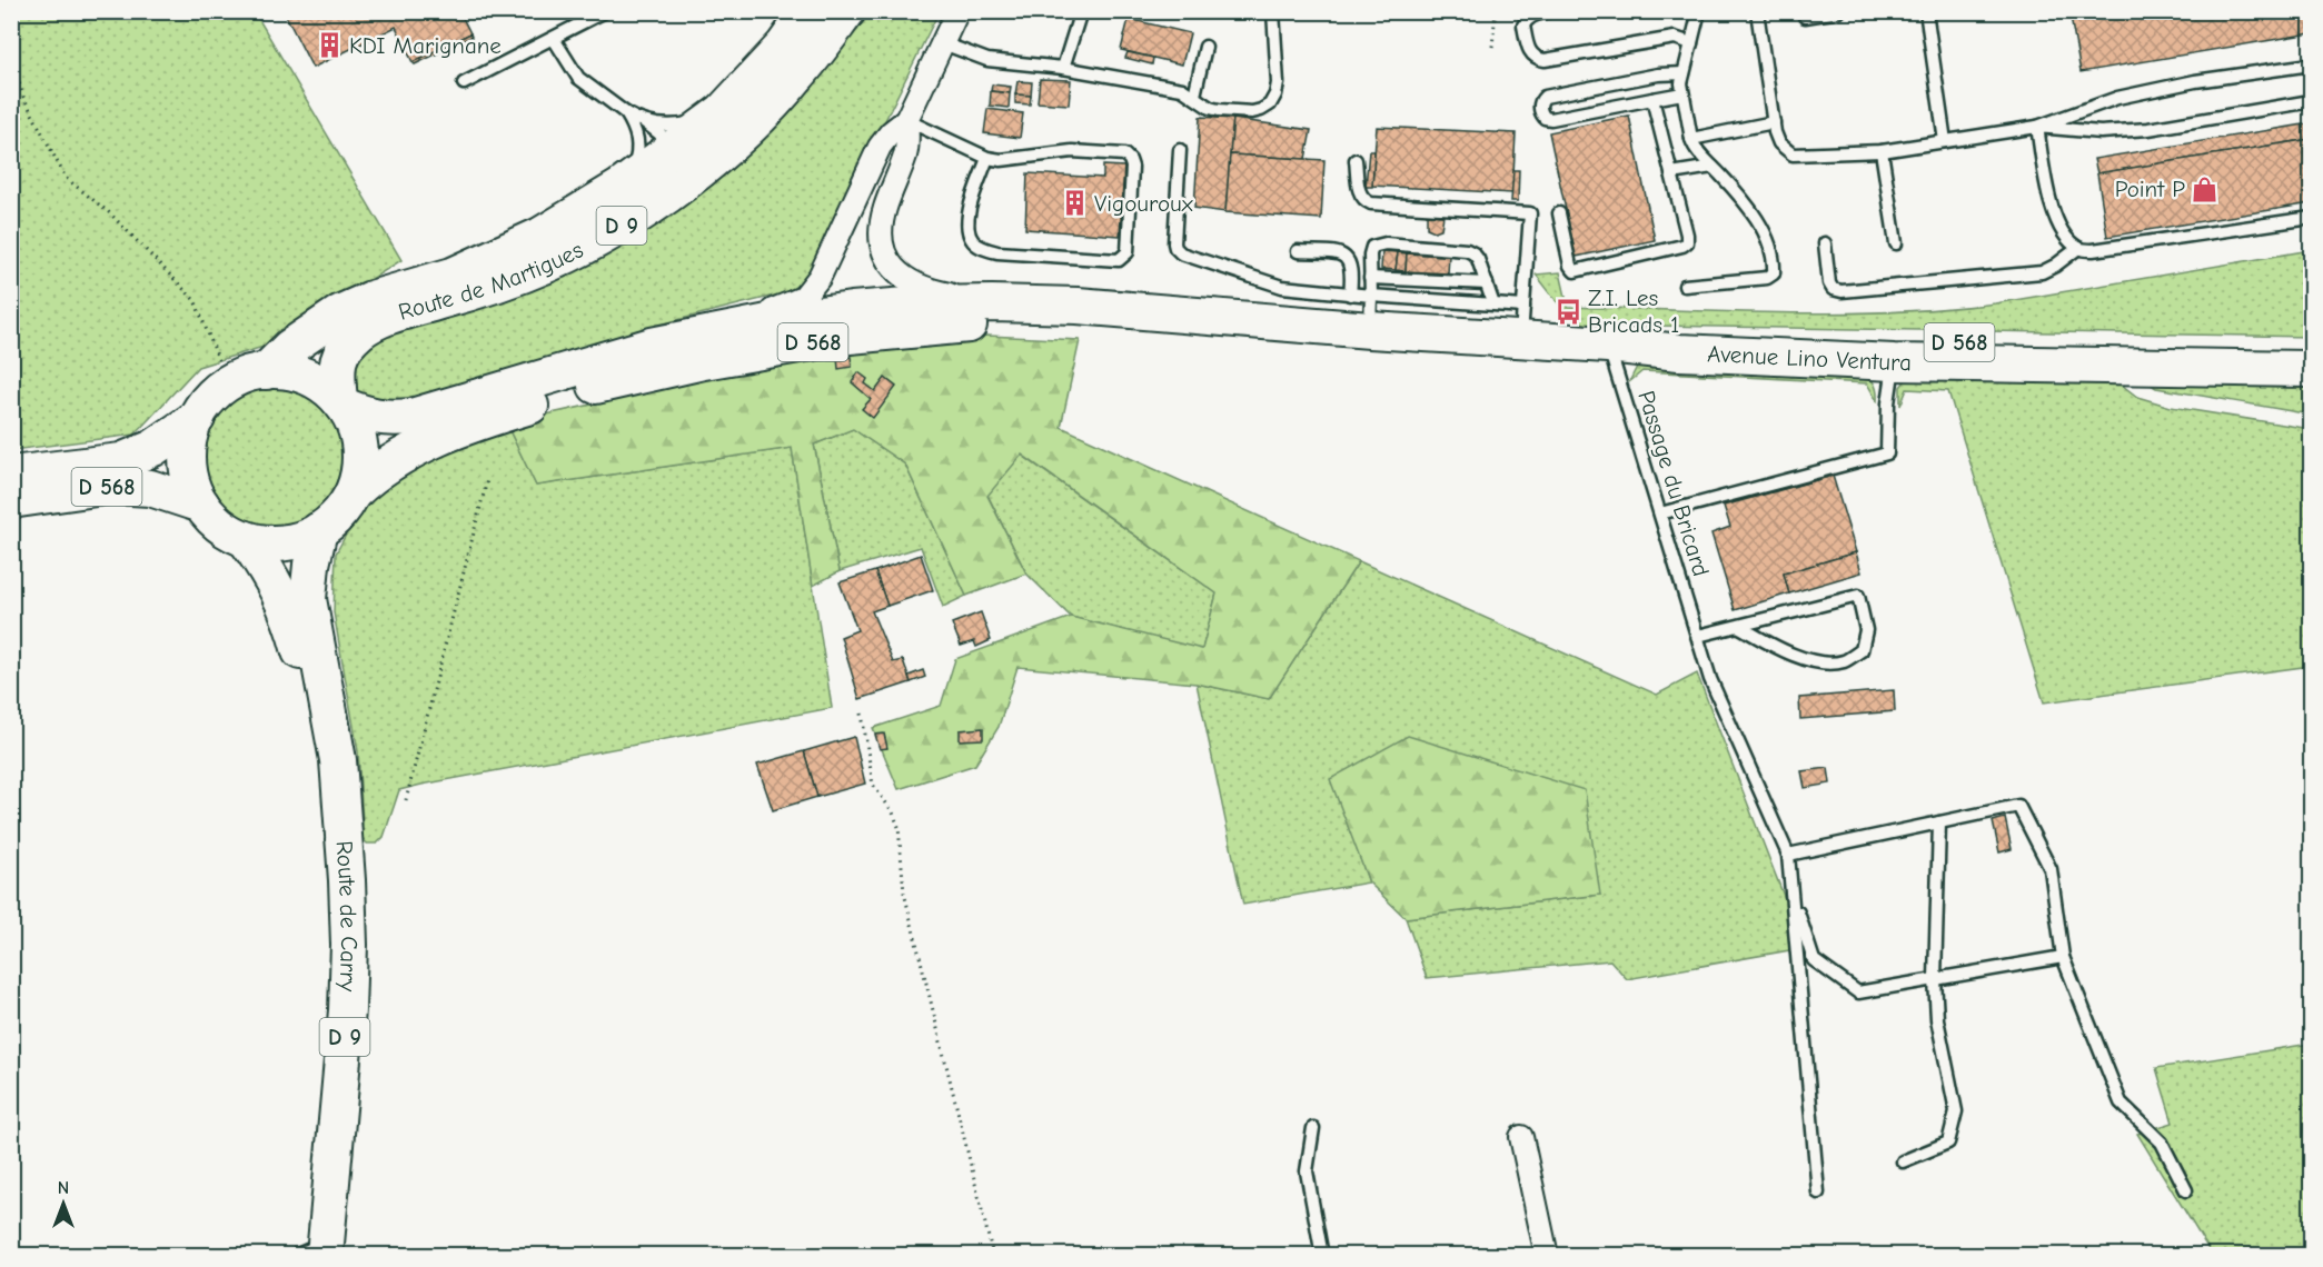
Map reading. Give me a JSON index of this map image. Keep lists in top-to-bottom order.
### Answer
{
  "streets": {
    "main road": [
      "D 9",
      "Route de Martigues",
      "D 568",
      "Avenue Lino Ventura",
      "Route de Carry"
    ],
    "lane": ["Passage du Bricard"]
  },
  "crossings": [
    ["Route de Martigues", "D 568"],
    ["Route de Martigues", "Route de Carry"],
    ["D 568", "Avenue Lino Ventura"],
    ["D 568", "Passage du Bricard"],
    ["D 568", "Route de Carry"],
    ["Avenue Lino Ventura", "Passage du Bricard"]
  ],
  "places": {
    "building": ["KDI Marignane", "Vigouroux"],
    "shop": ["Point P"],
    "bus stop": ["Z.I. Les Bricads 1"]
  },
  "north": "top"
}
